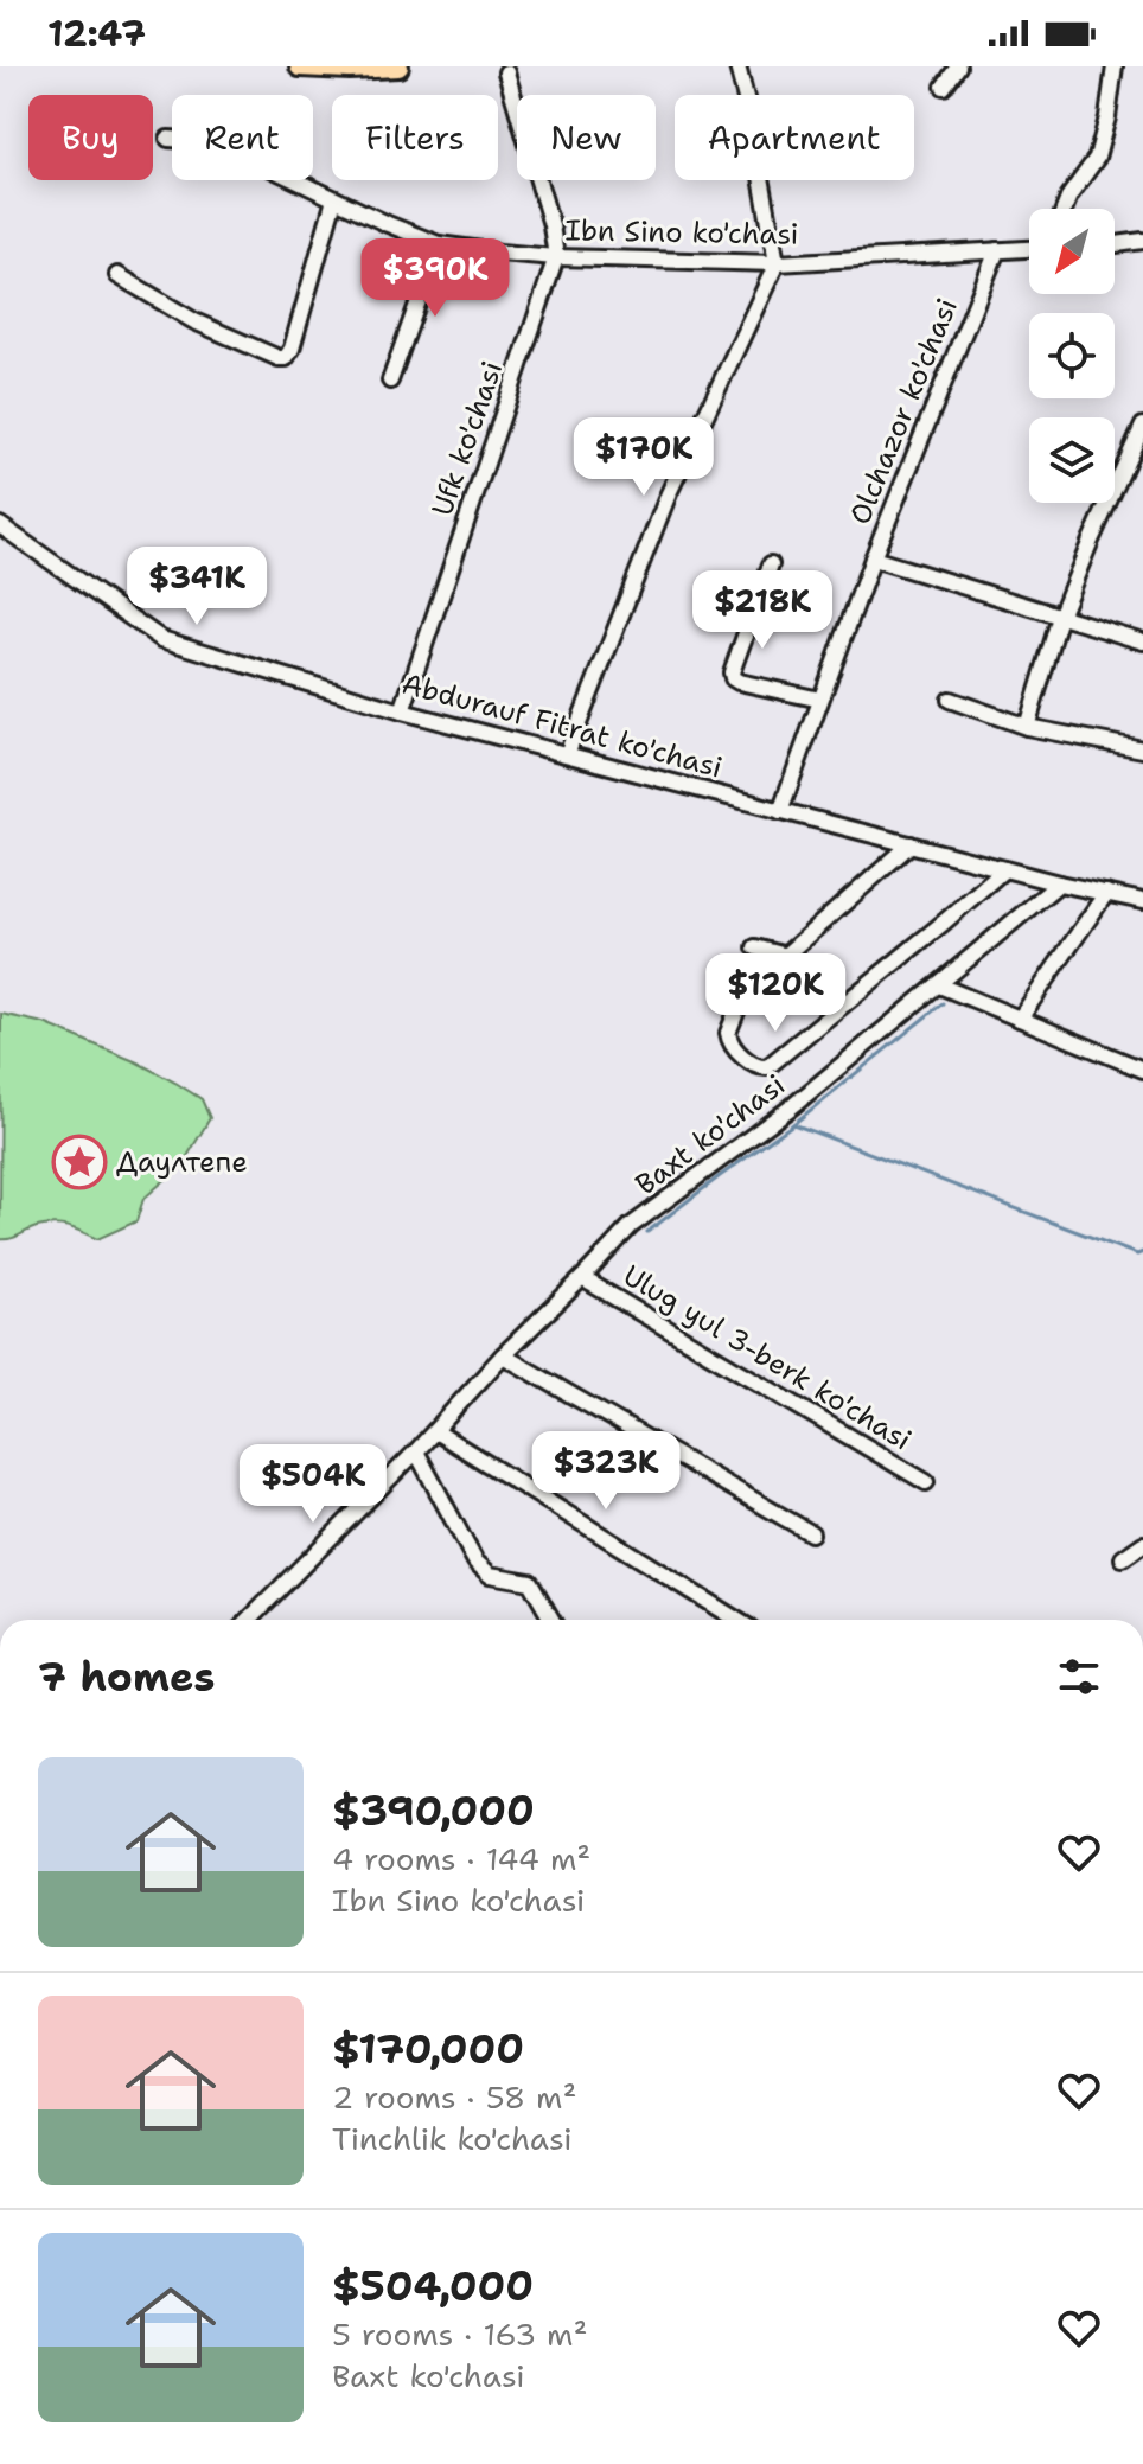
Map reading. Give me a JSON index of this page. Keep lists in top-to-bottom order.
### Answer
{
  "streets": {
    "street": [
      "Ibn Sino ko'chasi",
      "Olchazor ko'chasi",
      "Ufk ko'chasi",
      "Abdurauf Fitrat ko'chasi",
      "Baxt ko'chasi",
      "Ulug yul 3-berk ko'chasi"
    ]
  },
  "crossings": [
    ["Ibn Sino ko'chasi", "Olchazor ko'chasi"],
    ["Ibn Sino ko'chasi", "Ufk ko'chasi"],
    ["Olchazor ko'chasi", "Abdurauf Fitrat ko'chasi"],
    ["Ufk ko'chasi", "Abdurauf Fitrat ko'chasi"],
    ["Abdurauf Fitrat ko'chasi", "Baxt ko'chasi"],
    ["Baxt ko'chasi", "Ulug yul 3-berk ko'chasi"]
  ],
  "places": {
    "place": ["Даултепе"]
  },
  "north": "bottom left",
  "page": {
    "status": "12:47",
    "chip": [
      "Buy",
      "Rent",
      "Filters",
      "New",
      "Apartment"
    ],
    "price": [
      "$390K",
      "$170K",
      "$341K",
      "$218K",
      "$120K",
      "$323K",
      "$504K"
    ],
    "heading": "7 homes",
    "list": [
      {
        "name": "$390,000",
        "note": "4 rooms · 144 m² · Ibn Sino ko'chasi"
      },
      {
        "name": "$170,000",
        "note": "2 rooms · 58 m² · Tinchlik ko'chasi"
      },
      {
        "name": "$504,000",
        "note": "5 rooms · 163 m² · Baxt ko'chasi"
      }
    ]
  }
}
